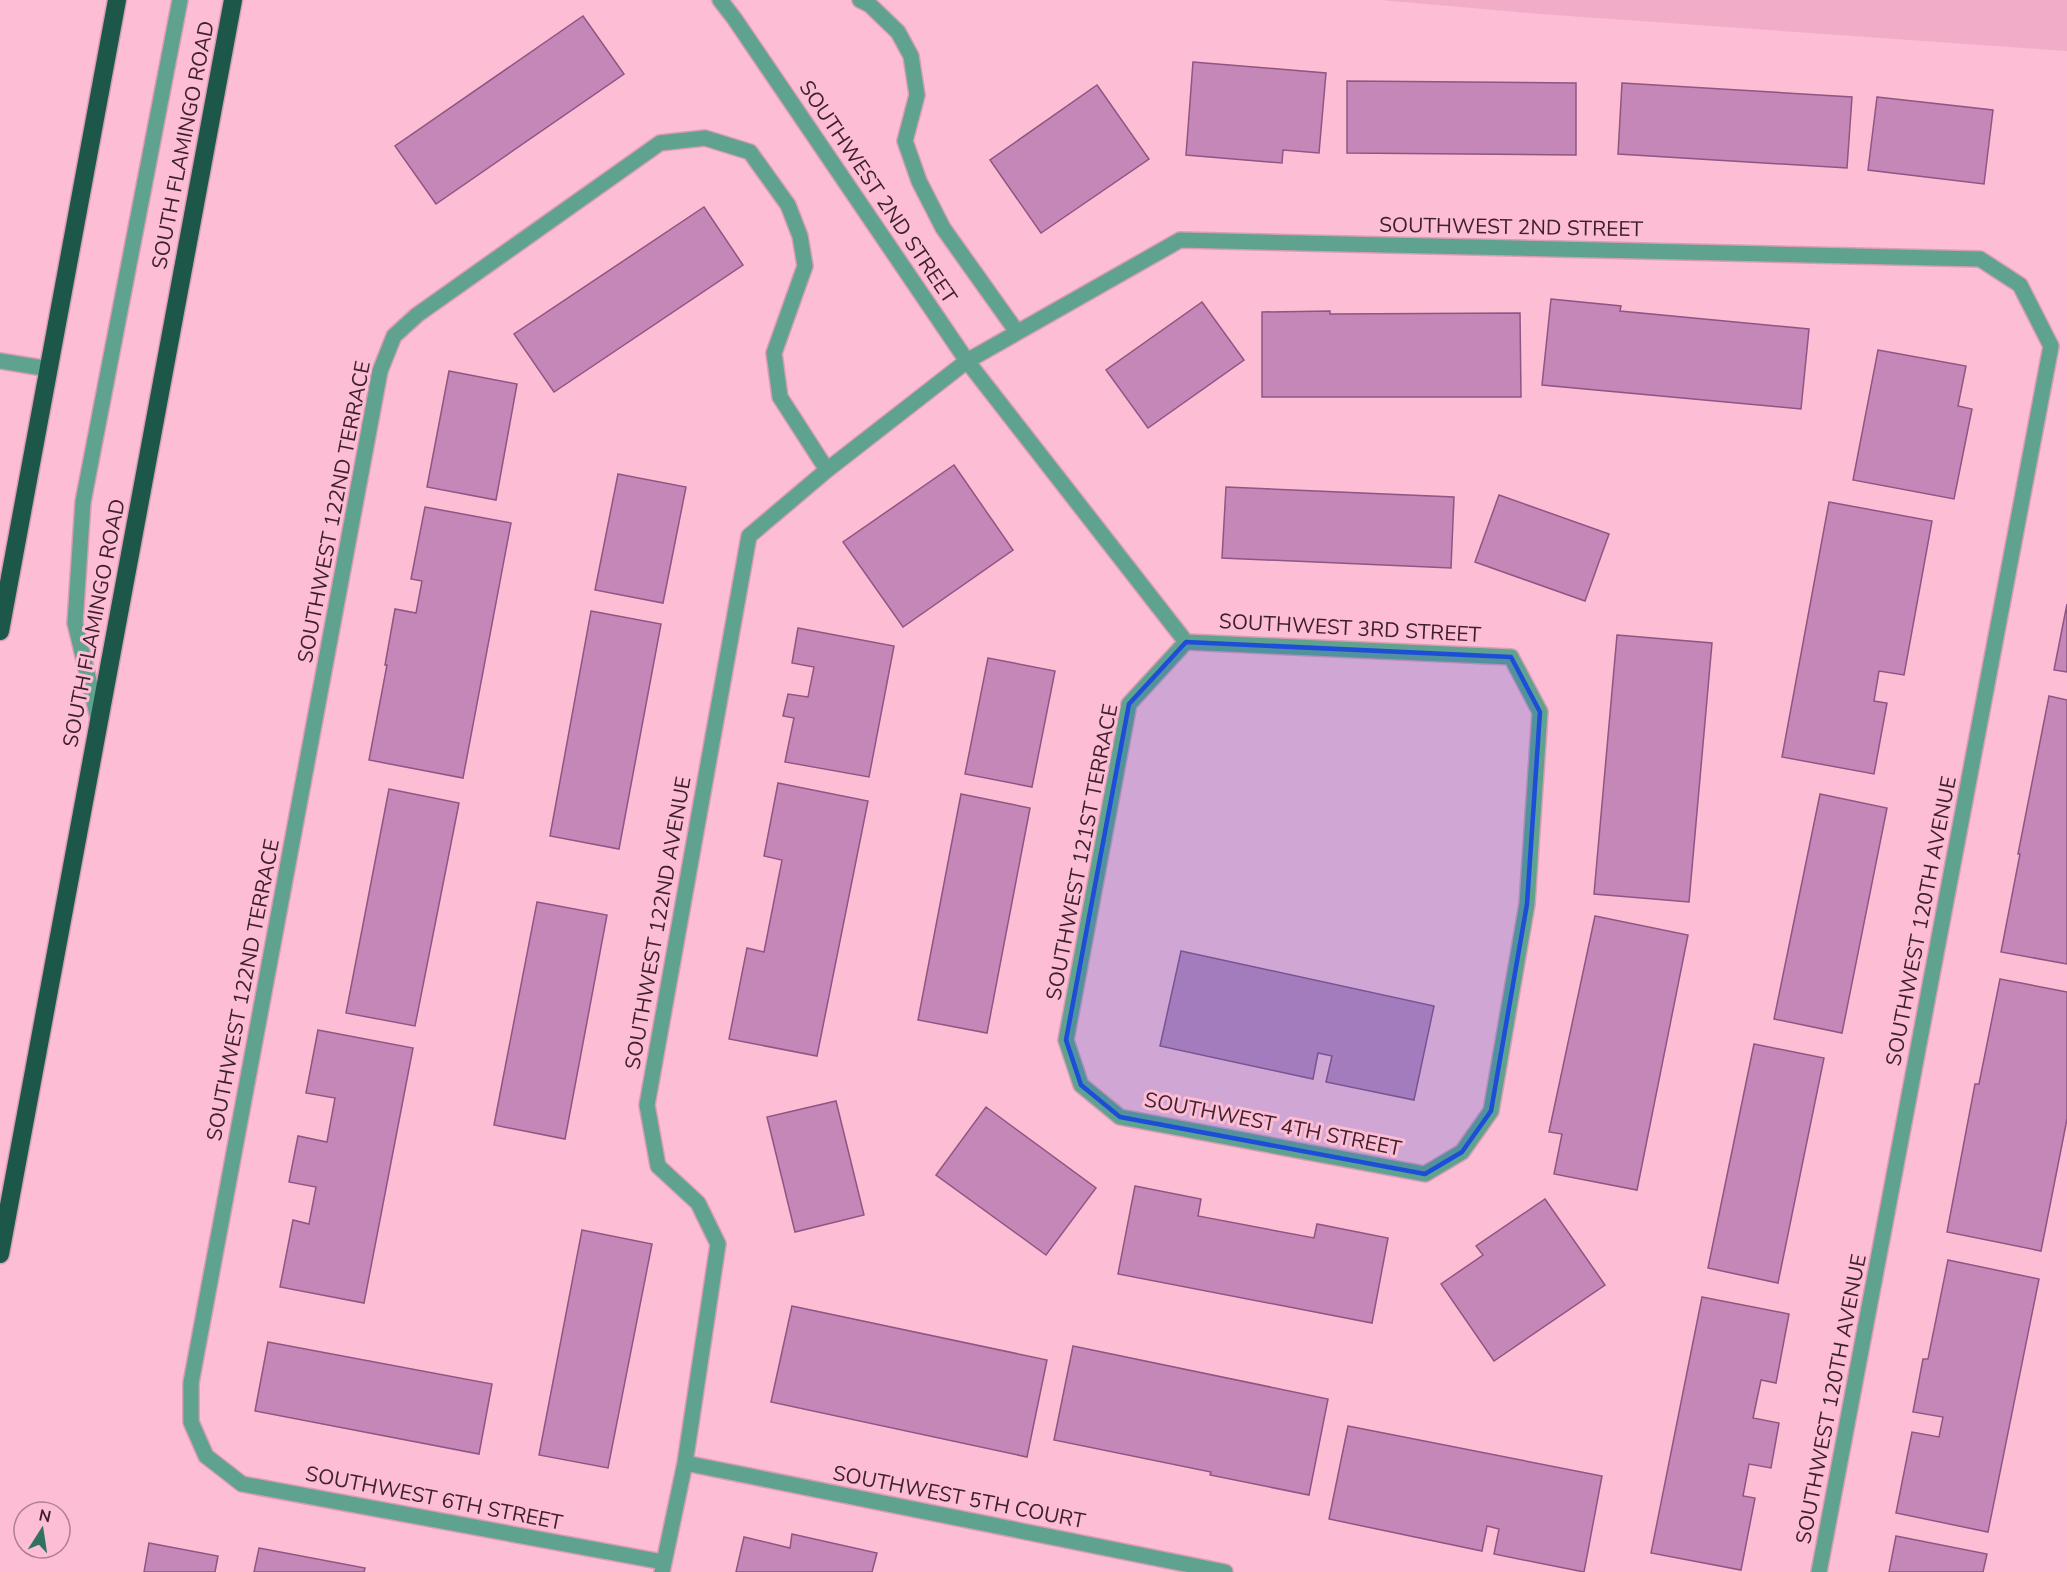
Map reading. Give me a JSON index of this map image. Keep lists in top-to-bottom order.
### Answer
{
  "streets": {
    "highway": ["SOUTH FLAMINGO ROAD"],
    "street": [
      "SOUTHWEST 2ND STREET",
      "SOUTHWEST 122ND TERRACE",
      "SOUTHWEST 3RD STREET",
      "SOUTHWEST 121ST TERRACE",
      "SOUTHWEST 120TH AVENUE",
      "SOUTHWEST 122ND AVENUE",
      "SOUTHWEST 4TH STREET",
      "SOUTHWEST 5TH COURT",
      "SOUTHWEST 6TH STREET"
    ]
  },
  "crossings": [
    ["SOUTHWEST 2ND STREET", "SOUTHWEST 120TH AVENUE"],
    ["SOUTHWEST 2ND STREET", "SOUTHWEST 122ND AVENUE"],
    ["SOUTHWEST 122ND TERRACE", "SOUTHWEST 122ND AVENUE"],
    ["SOUTHWEST 122ND TERRACE", "SOUTHWEST 6TH STREET"],
    ["SOUTHWEST 3RD STREET", "SOUTHWEST 121ST TERRACE"],
    ["SOUTHWEST 3RD STREET", "SOUTHWEST 4TH STREET"],
    ["SOUTHWEST 121ST TERRACE", "SOUTHWEST 4TH STREET"],
    ["SOUTHWEST 122ND AVENUE", "SOUTHWEST 5TH COURT"],
    ["SOUTHWEST 122ND AVENUE", "SOUTHWEST 6TH STREET"]
  ],
  "north": "top"
}
